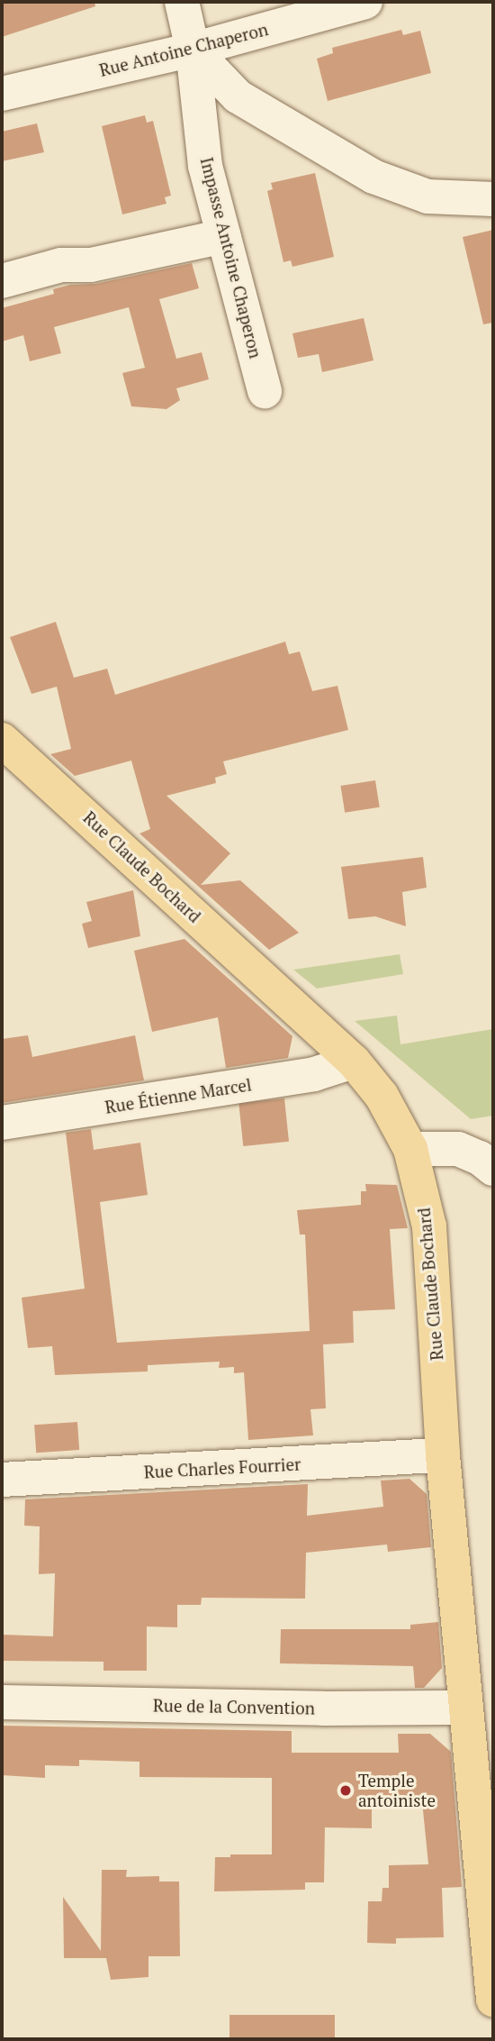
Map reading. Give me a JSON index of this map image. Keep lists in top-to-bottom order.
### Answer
{
  "streets": {
    "main road": ["Rue Claude Bochard"],
    "street": [
      "Rue Antoine Chaperon",
      "Impasse Antoine Chaperon",
      "Rue Étienne Marcel",
      "Rue Charles Fourrier",
      "Rue de la Convention"
    ]
  },
  "crossings": [
    ["Rue Antoine Chaperon", "Impasse Antoine Chaperon"],
    ["Rue Claude Bochard", "Rue Étienne Marcel"],
    ["Rue Claude Bochard", "Rue Charles Fourrier"],
    ["Rue Claude Bochard", "Rue de la Convention"]
  ],
  "places": ["Temple antoiniste"]
}
